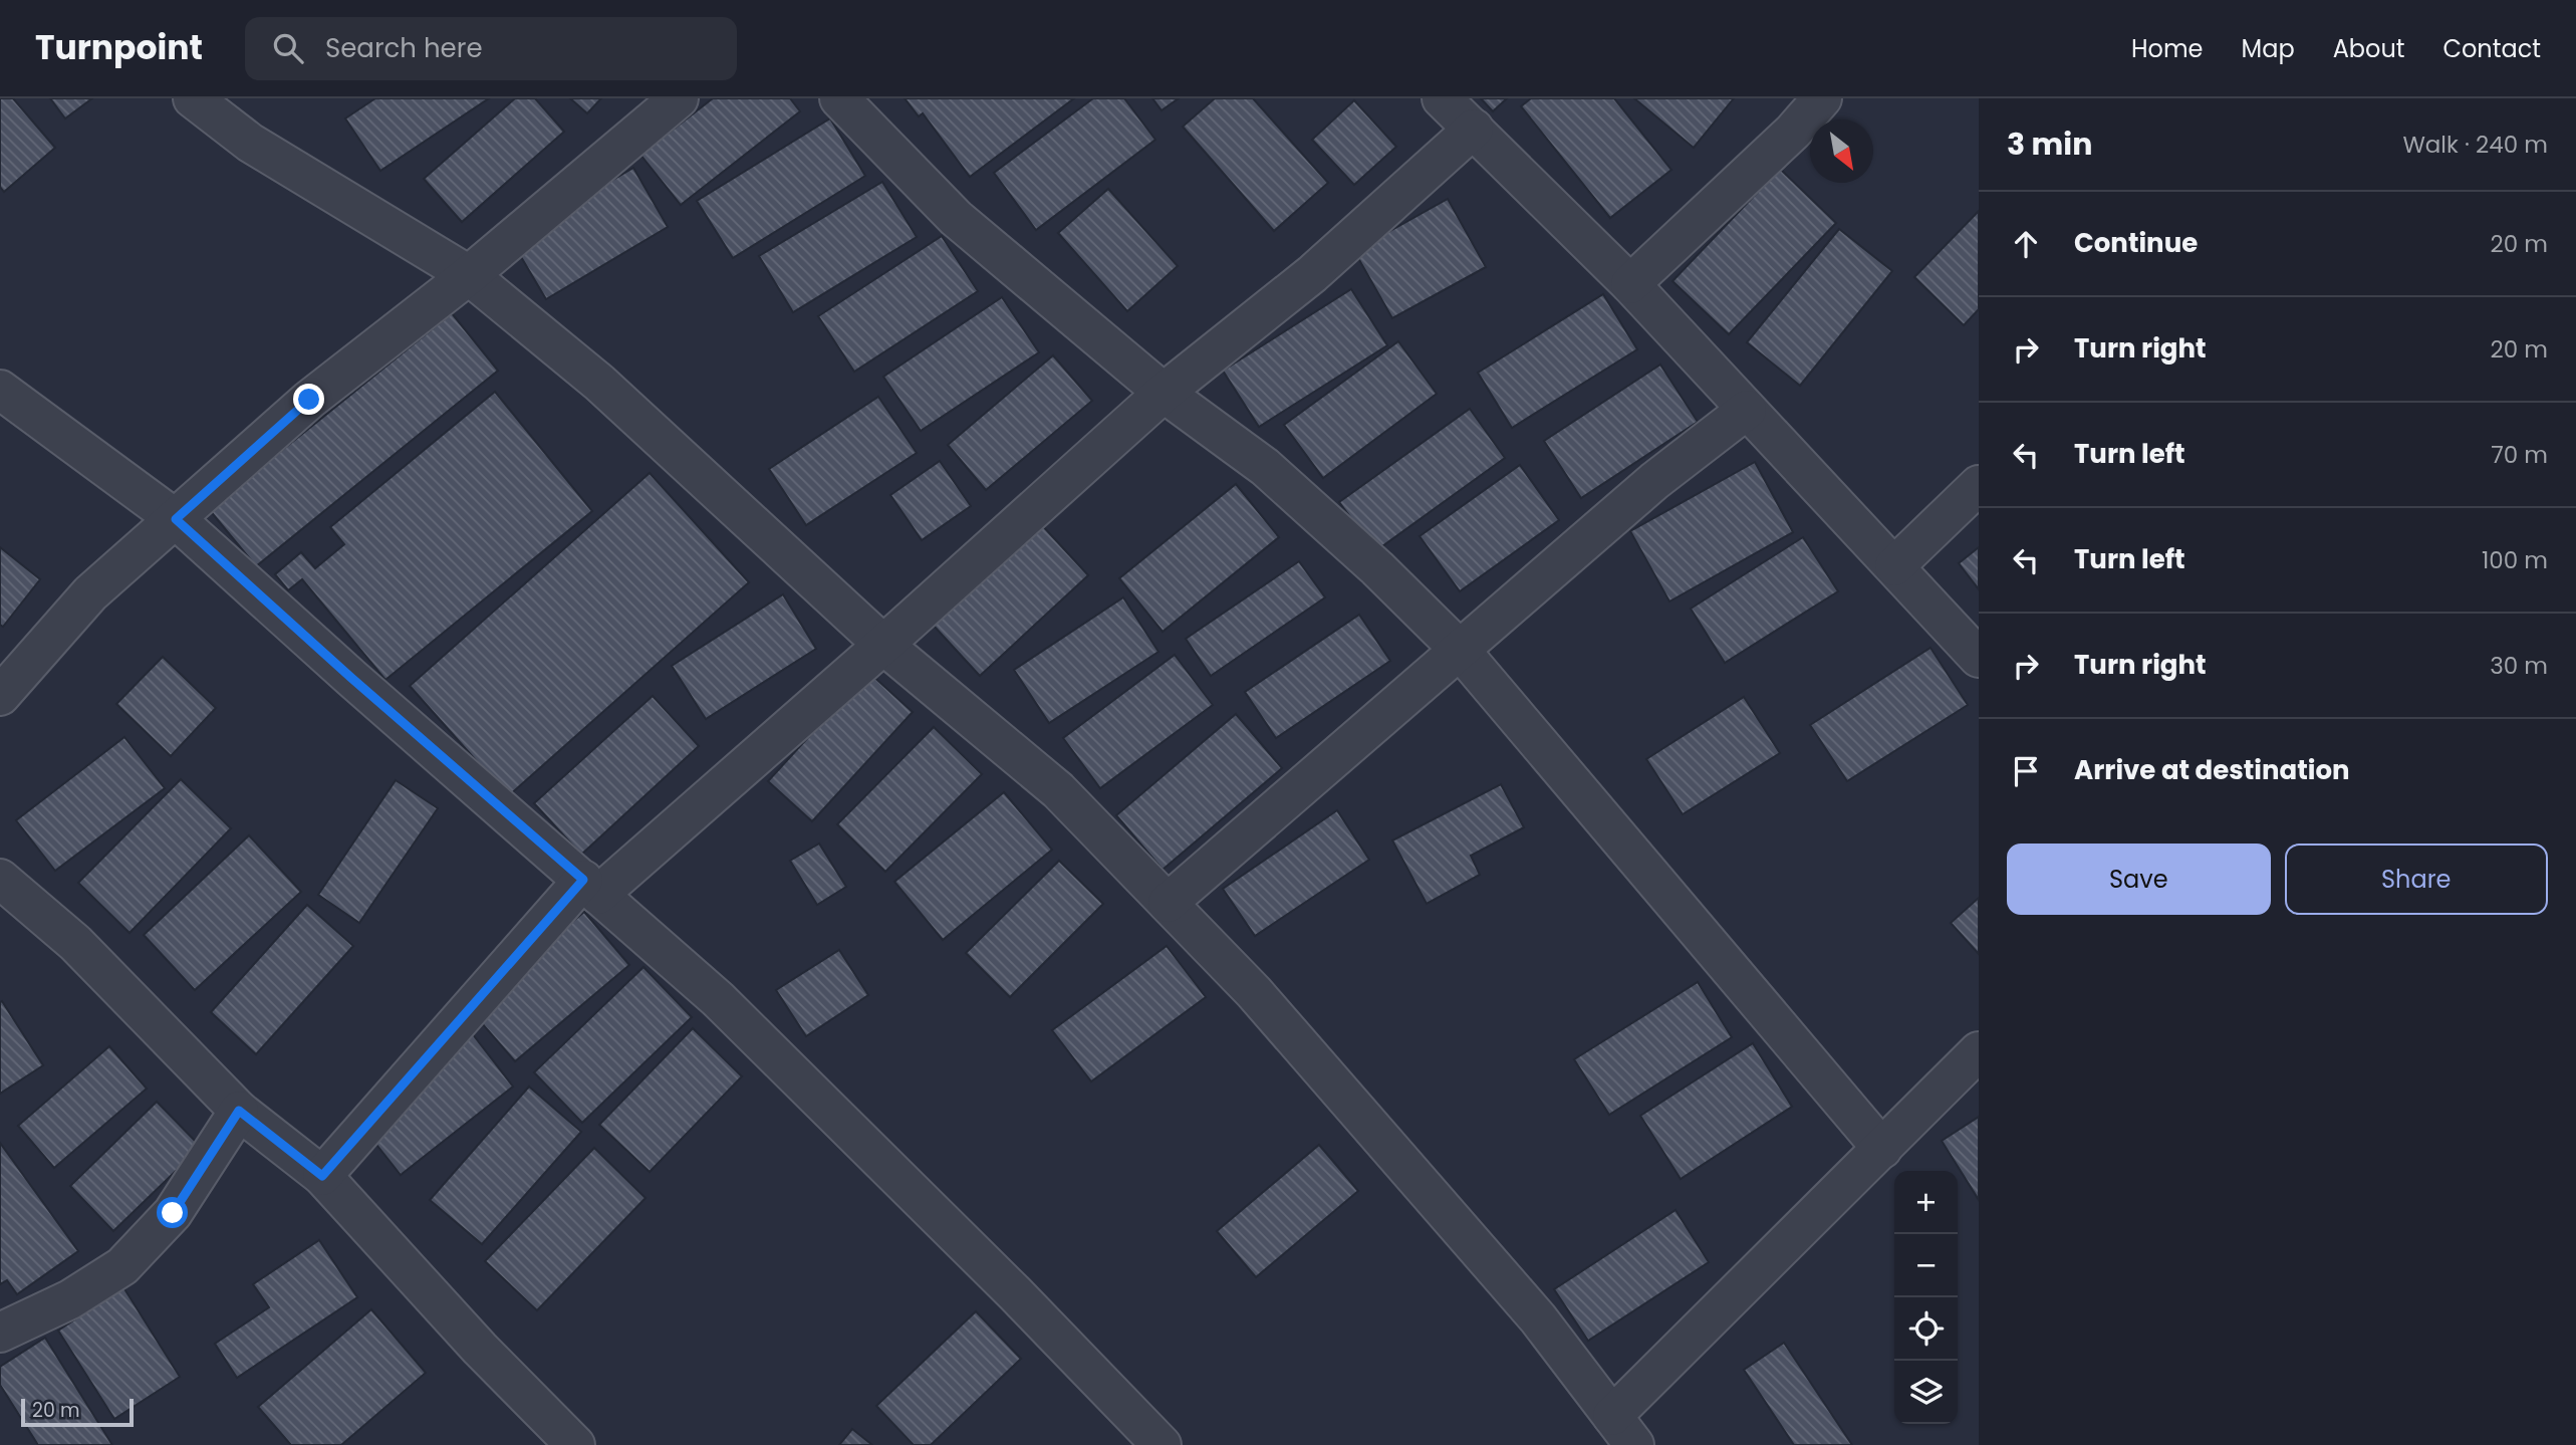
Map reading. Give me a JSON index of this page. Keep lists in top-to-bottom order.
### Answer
{
  "scale_bar": "20 m",
  "north": "bottom right",
  "page": {
    "header": "Turnpoint",
    "search": "Search here",
    "nav": [
      "Home",
      "Map",
      "About",
      "Contact"
    ],
    "heading": ["3 min", "Walk · 240 m"],
    "list": [
      ["Continue", "20 m"],
      ["Turn right", "20 m"],
      ["Turn left", "70 m"],
      ["Turn left", "100 m"],
      ["Turn right", "30 m"],
      "Arrive at destination"
    ],
    "buttons": ["Save", "Share"],
    "map_buttons": ["+", "−"],
    "scale": "20 m"
  }
}
